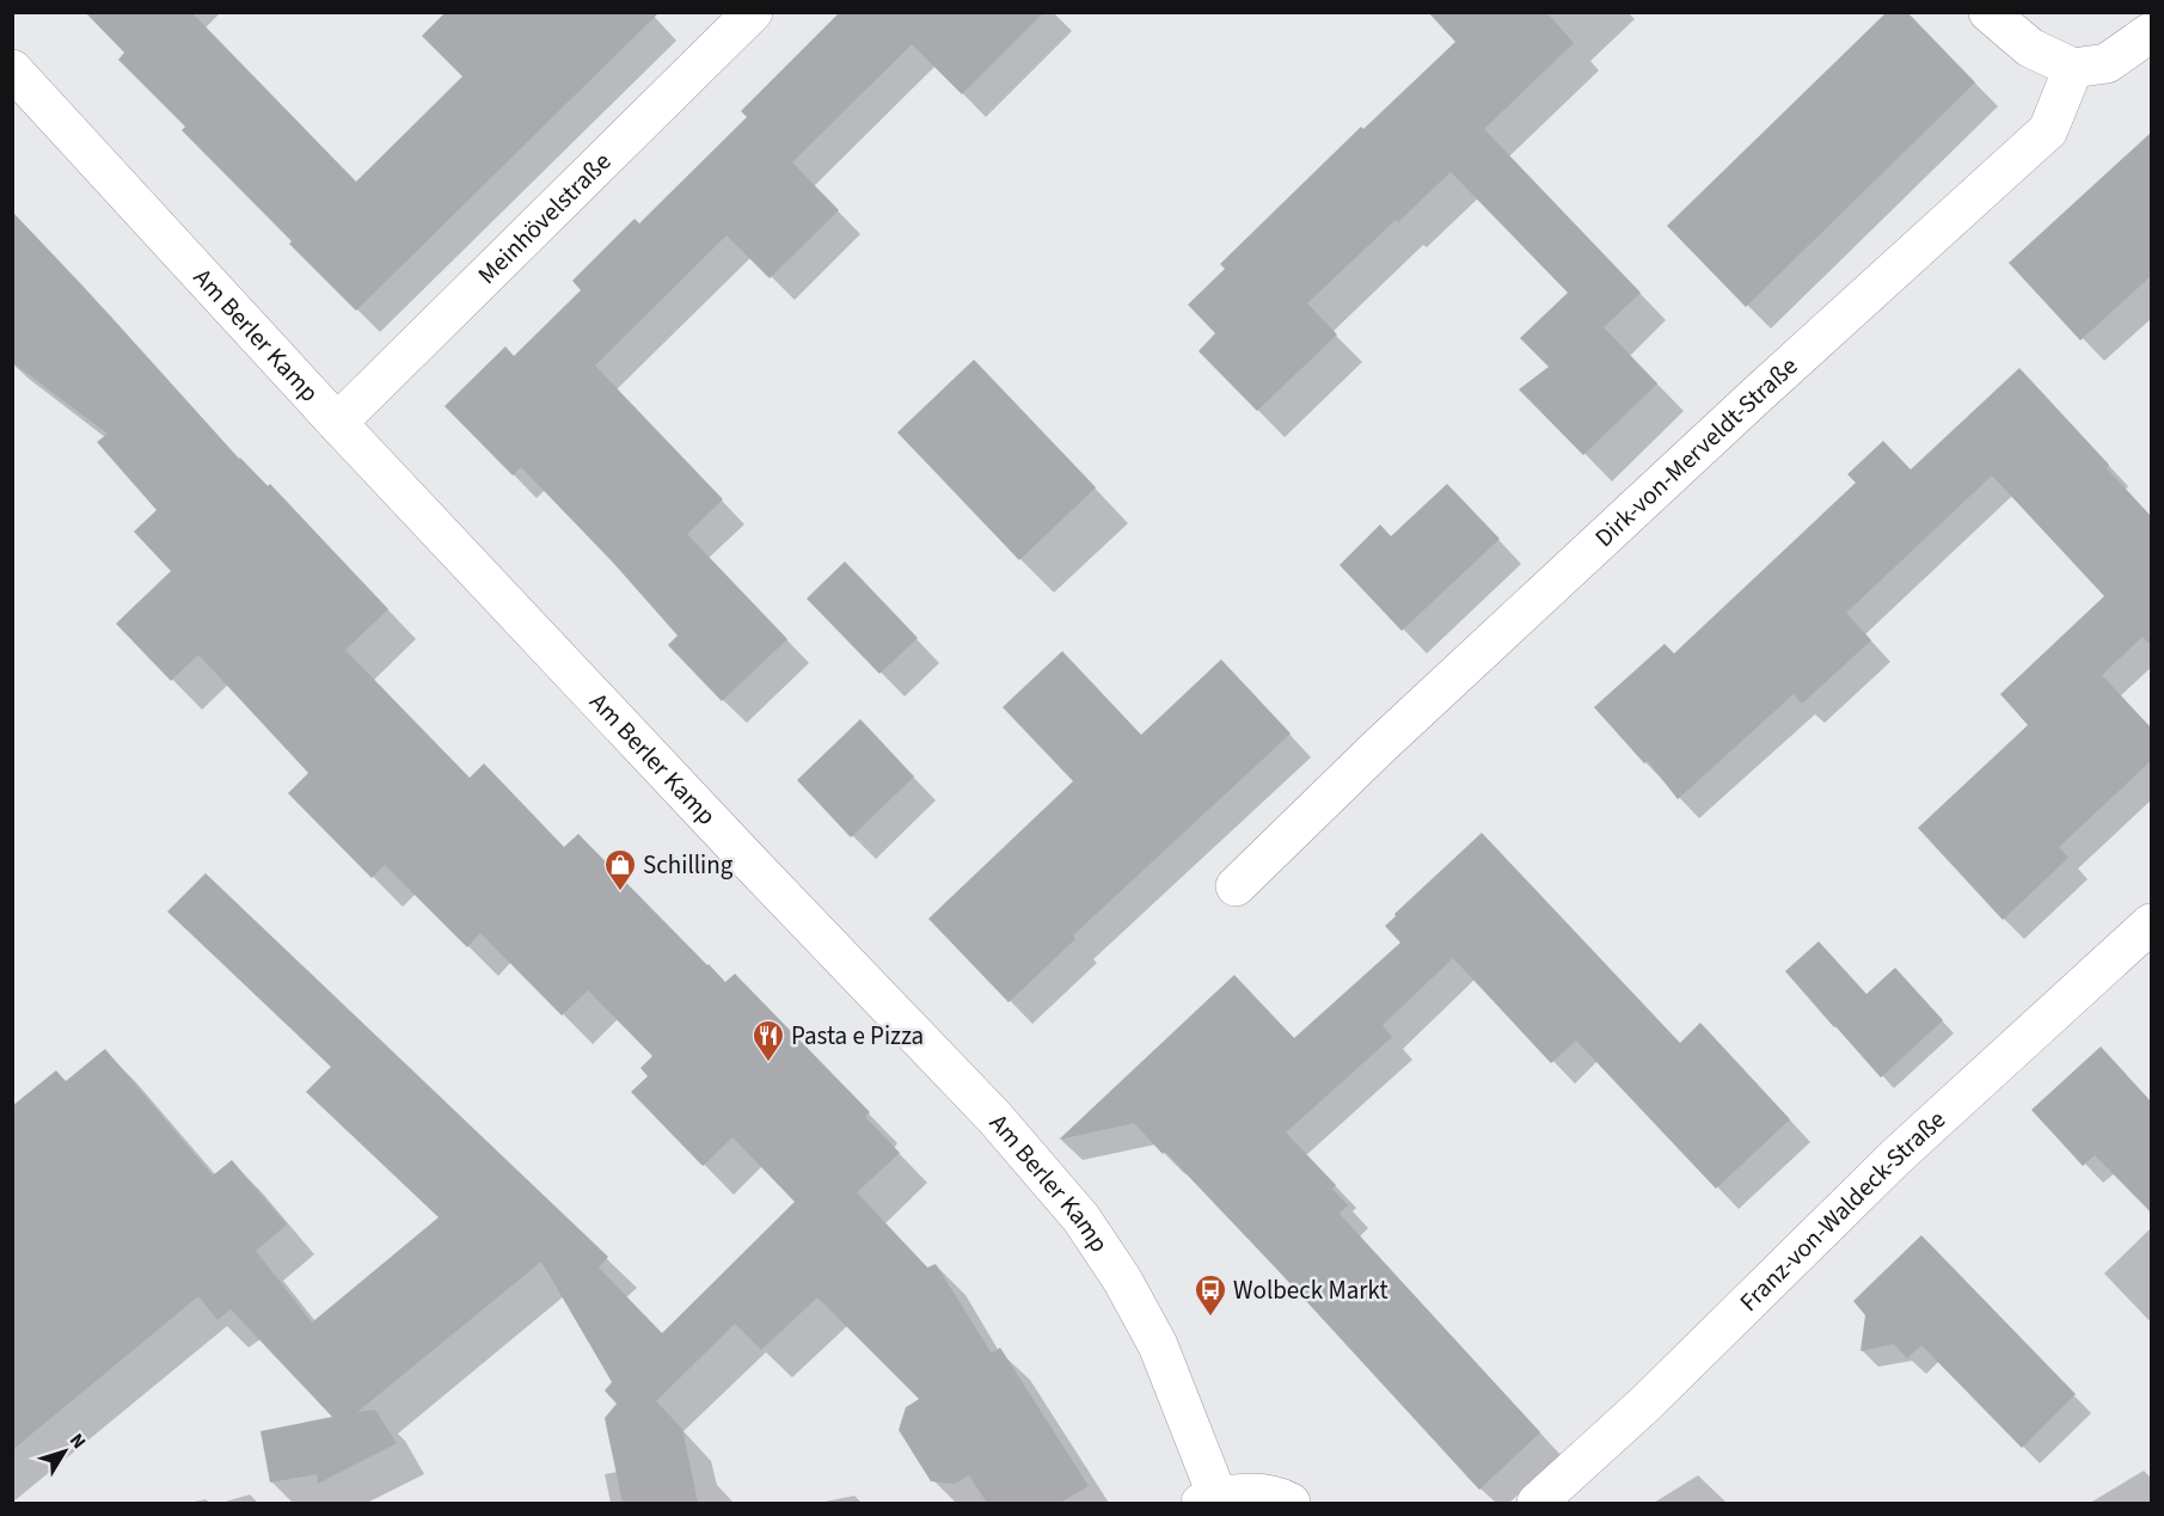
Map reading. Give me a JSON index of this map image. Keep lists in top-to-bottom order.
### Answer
{
  "streets": {
    "street": [
      "Meinhövelstraße",
      "Am Berler Kamp",
      "Dirk-von-Merveldt-Straße",
      "Franz-von-Waldeck-Straße"
    ]
  },
  "crossings": [
    ["Meinhövelstraße", "Am Berler Kamp"]
  ],
  "places": {
    "shop": ["Schilling"],
    "restaurant": ["Pasta e Pizza"],
    "bus stop": ["Wolbeck Markt"]
  },
  "north": "top right"
}
